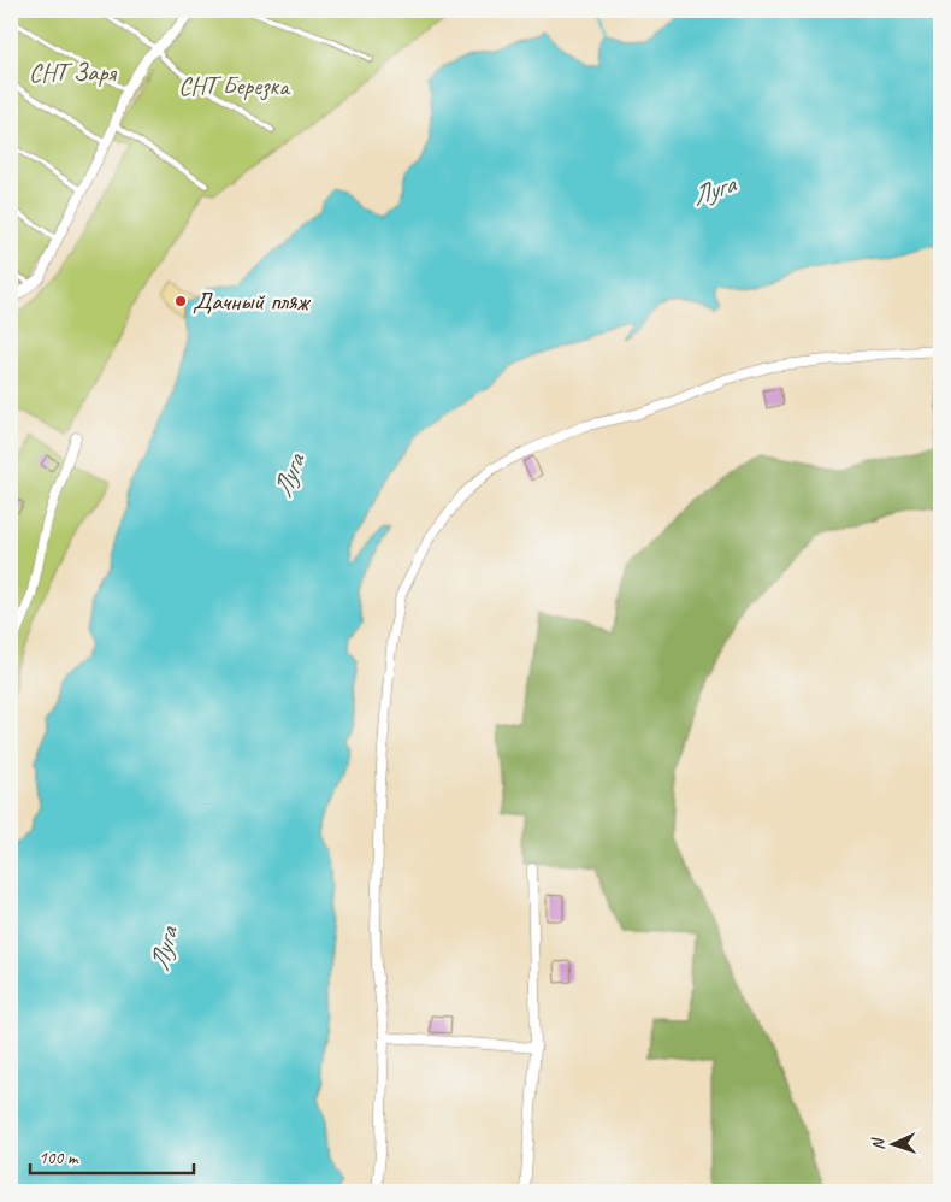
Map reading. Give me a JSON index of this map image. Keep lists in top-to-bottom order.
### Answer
{
  "water": ["Луга"],
  "parks": ["СНТ Заря", "СНТ Березка"],
  "places": ["Дачный пляж"],
  "scale_bar": "100 m",
  "north": "left"
}
